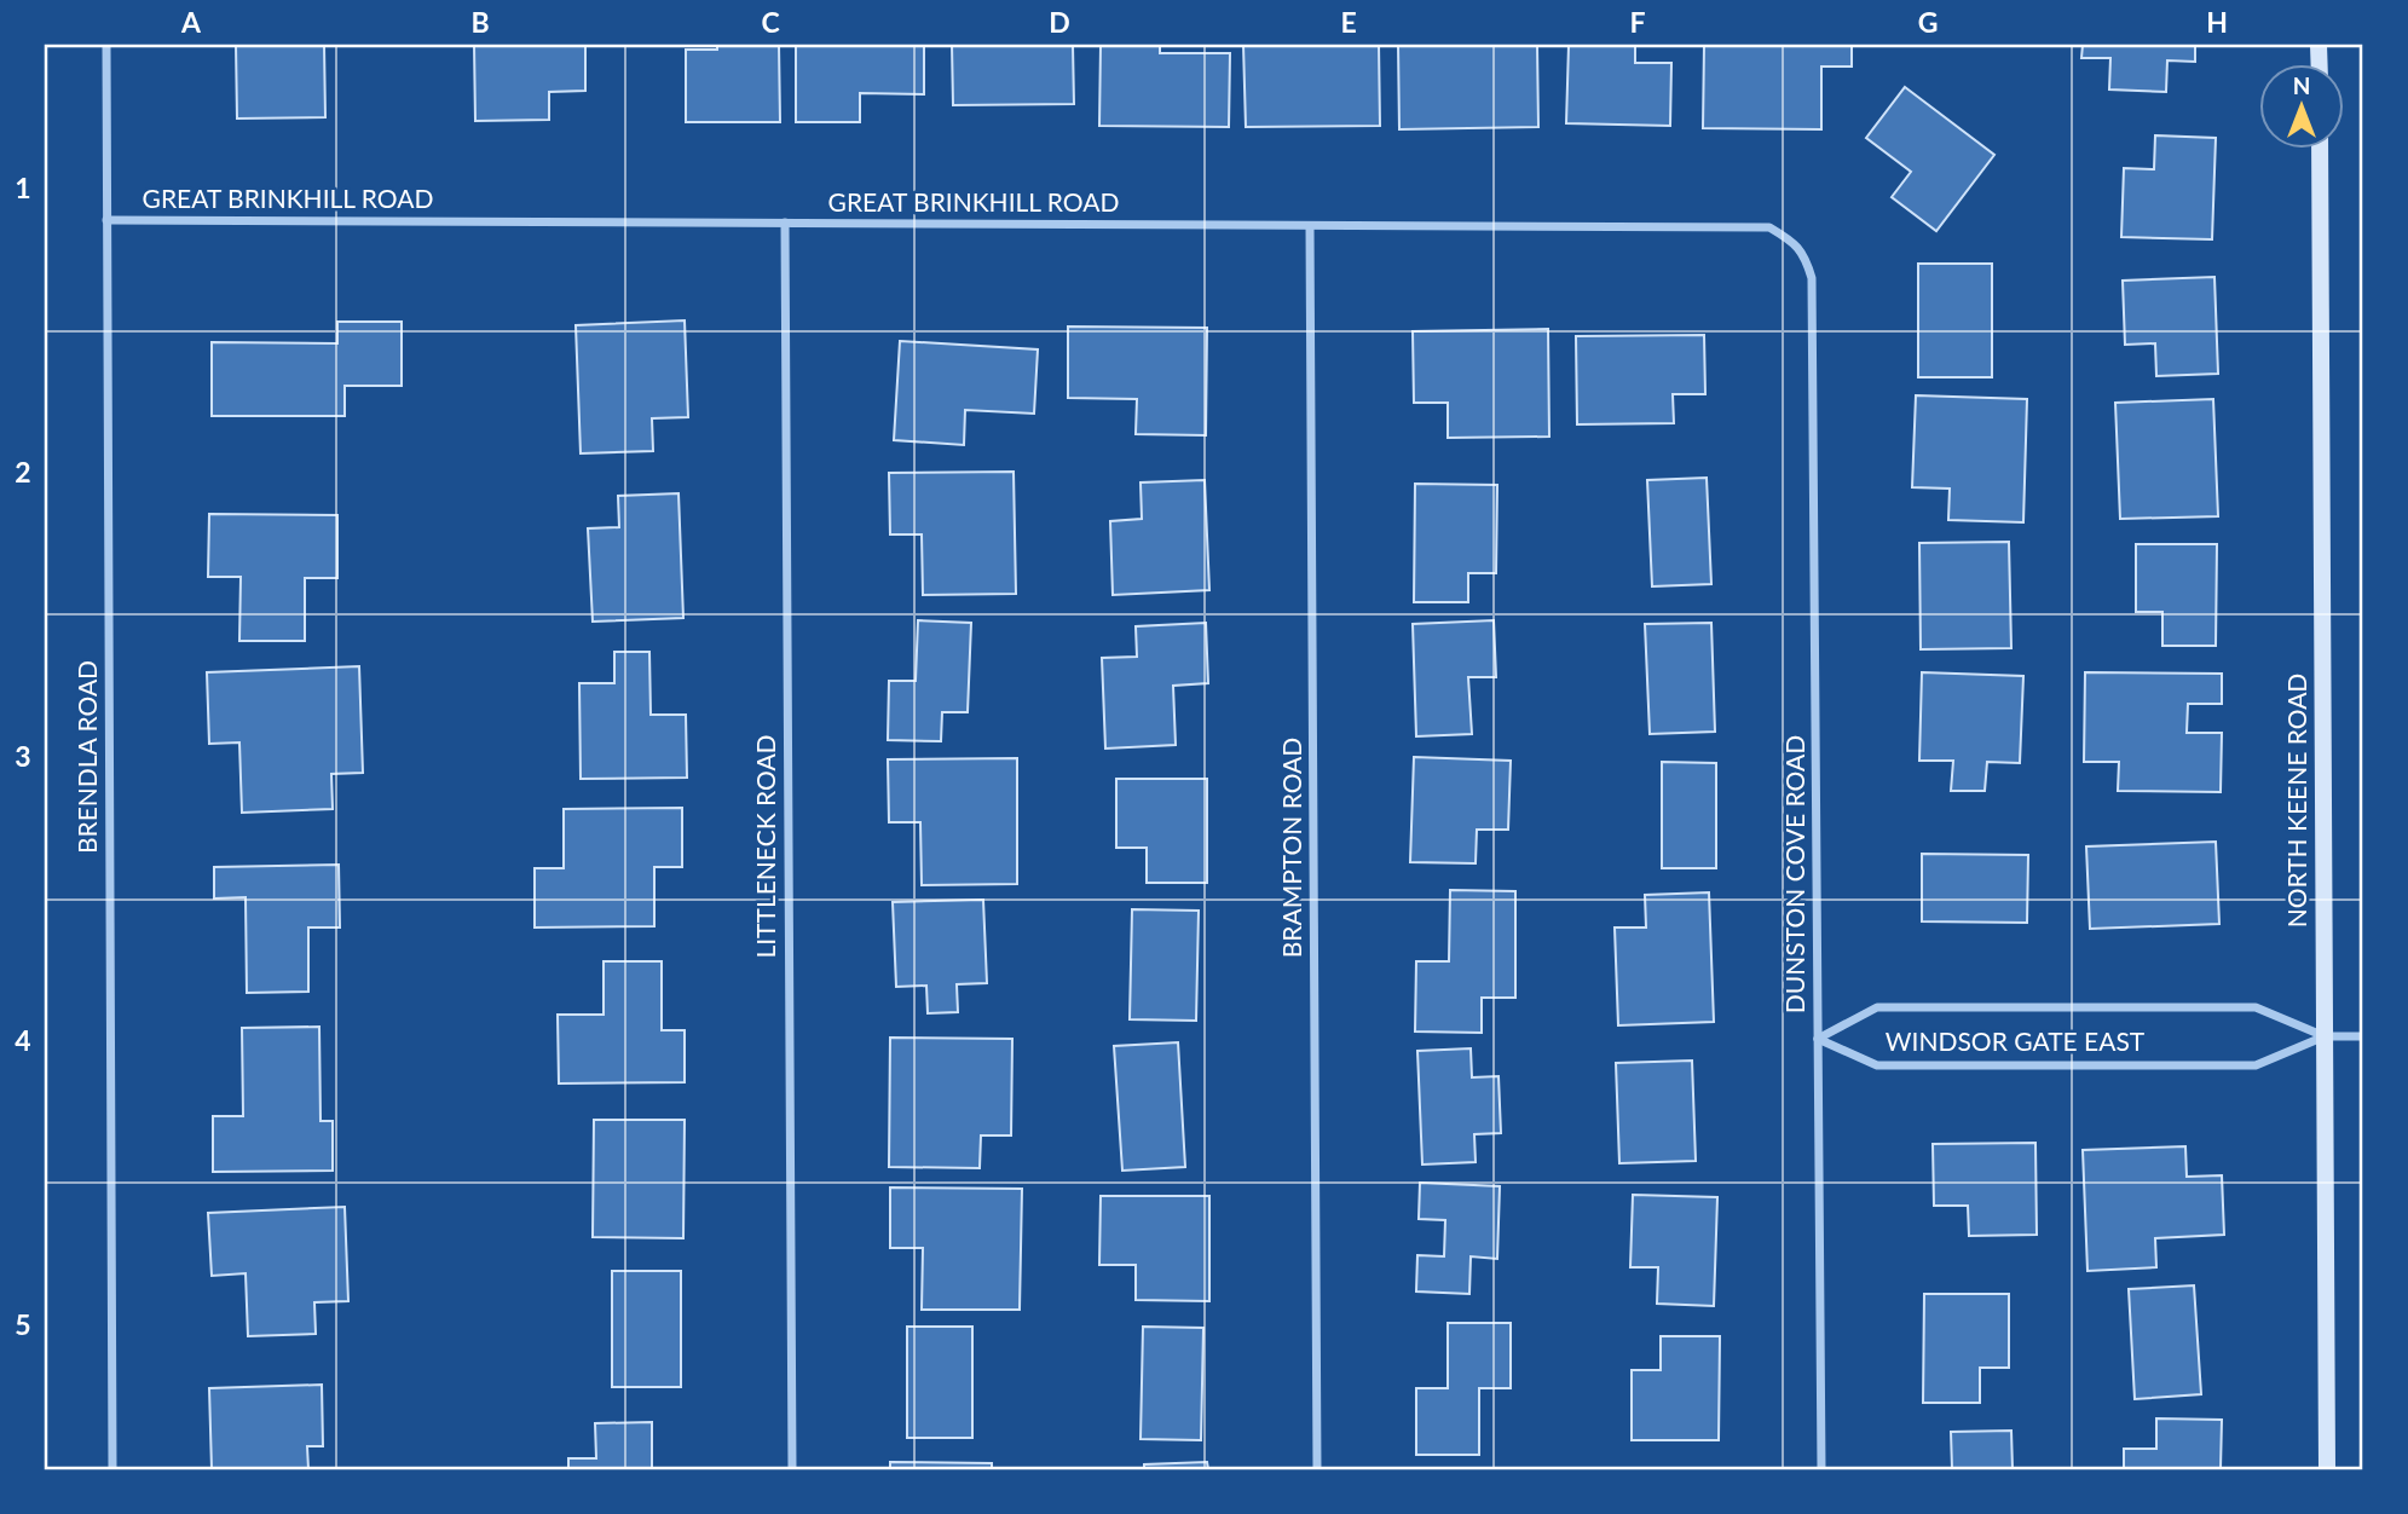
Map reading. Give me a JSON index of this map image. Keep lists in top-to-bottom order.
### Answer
{
  "streets": {
    "main road": ["NORTH KEENE ROAD"],
    "street": [
      "GREAT BRINKHILL ROAD",
      "BRENDLA ROAD",
      "LITTLENECK ROAD",
      "BRAMPTON ROAD",
      "DUNSTON COVE ROAD",
      "WINDSOR GATE EAST"
    ]
  },
  "crossings": [
    ["GREAT BRINKHILL ROAD", "BRENDLA ROAD"],
    ["GREAT BRINKHILL ROAD", "LITTLENECK ROAD"],
    ["GREAT BRINKHILL ROAD", "BRAMPTON ROAD"],
    ["GREAT BRINKHILL ROAD", "DUNSTON COVE ROAD"],
    ["NORTH KEENE ROAD", "WINDSOR GATE EAST"],
    ["DUNSTON COVE ROAD", "WINDSOR GATE EAST"]
  ],
  "north": "top",
  "grid": {
    "columns": [
      "A",
      "B",
      "C",
      "D",
      "E",
      "F",
      "G",
      "H"
    ],
    "rows": [
      "1",
      "2",
      "3",
      "4",
      "5"
    ]
  }
}
